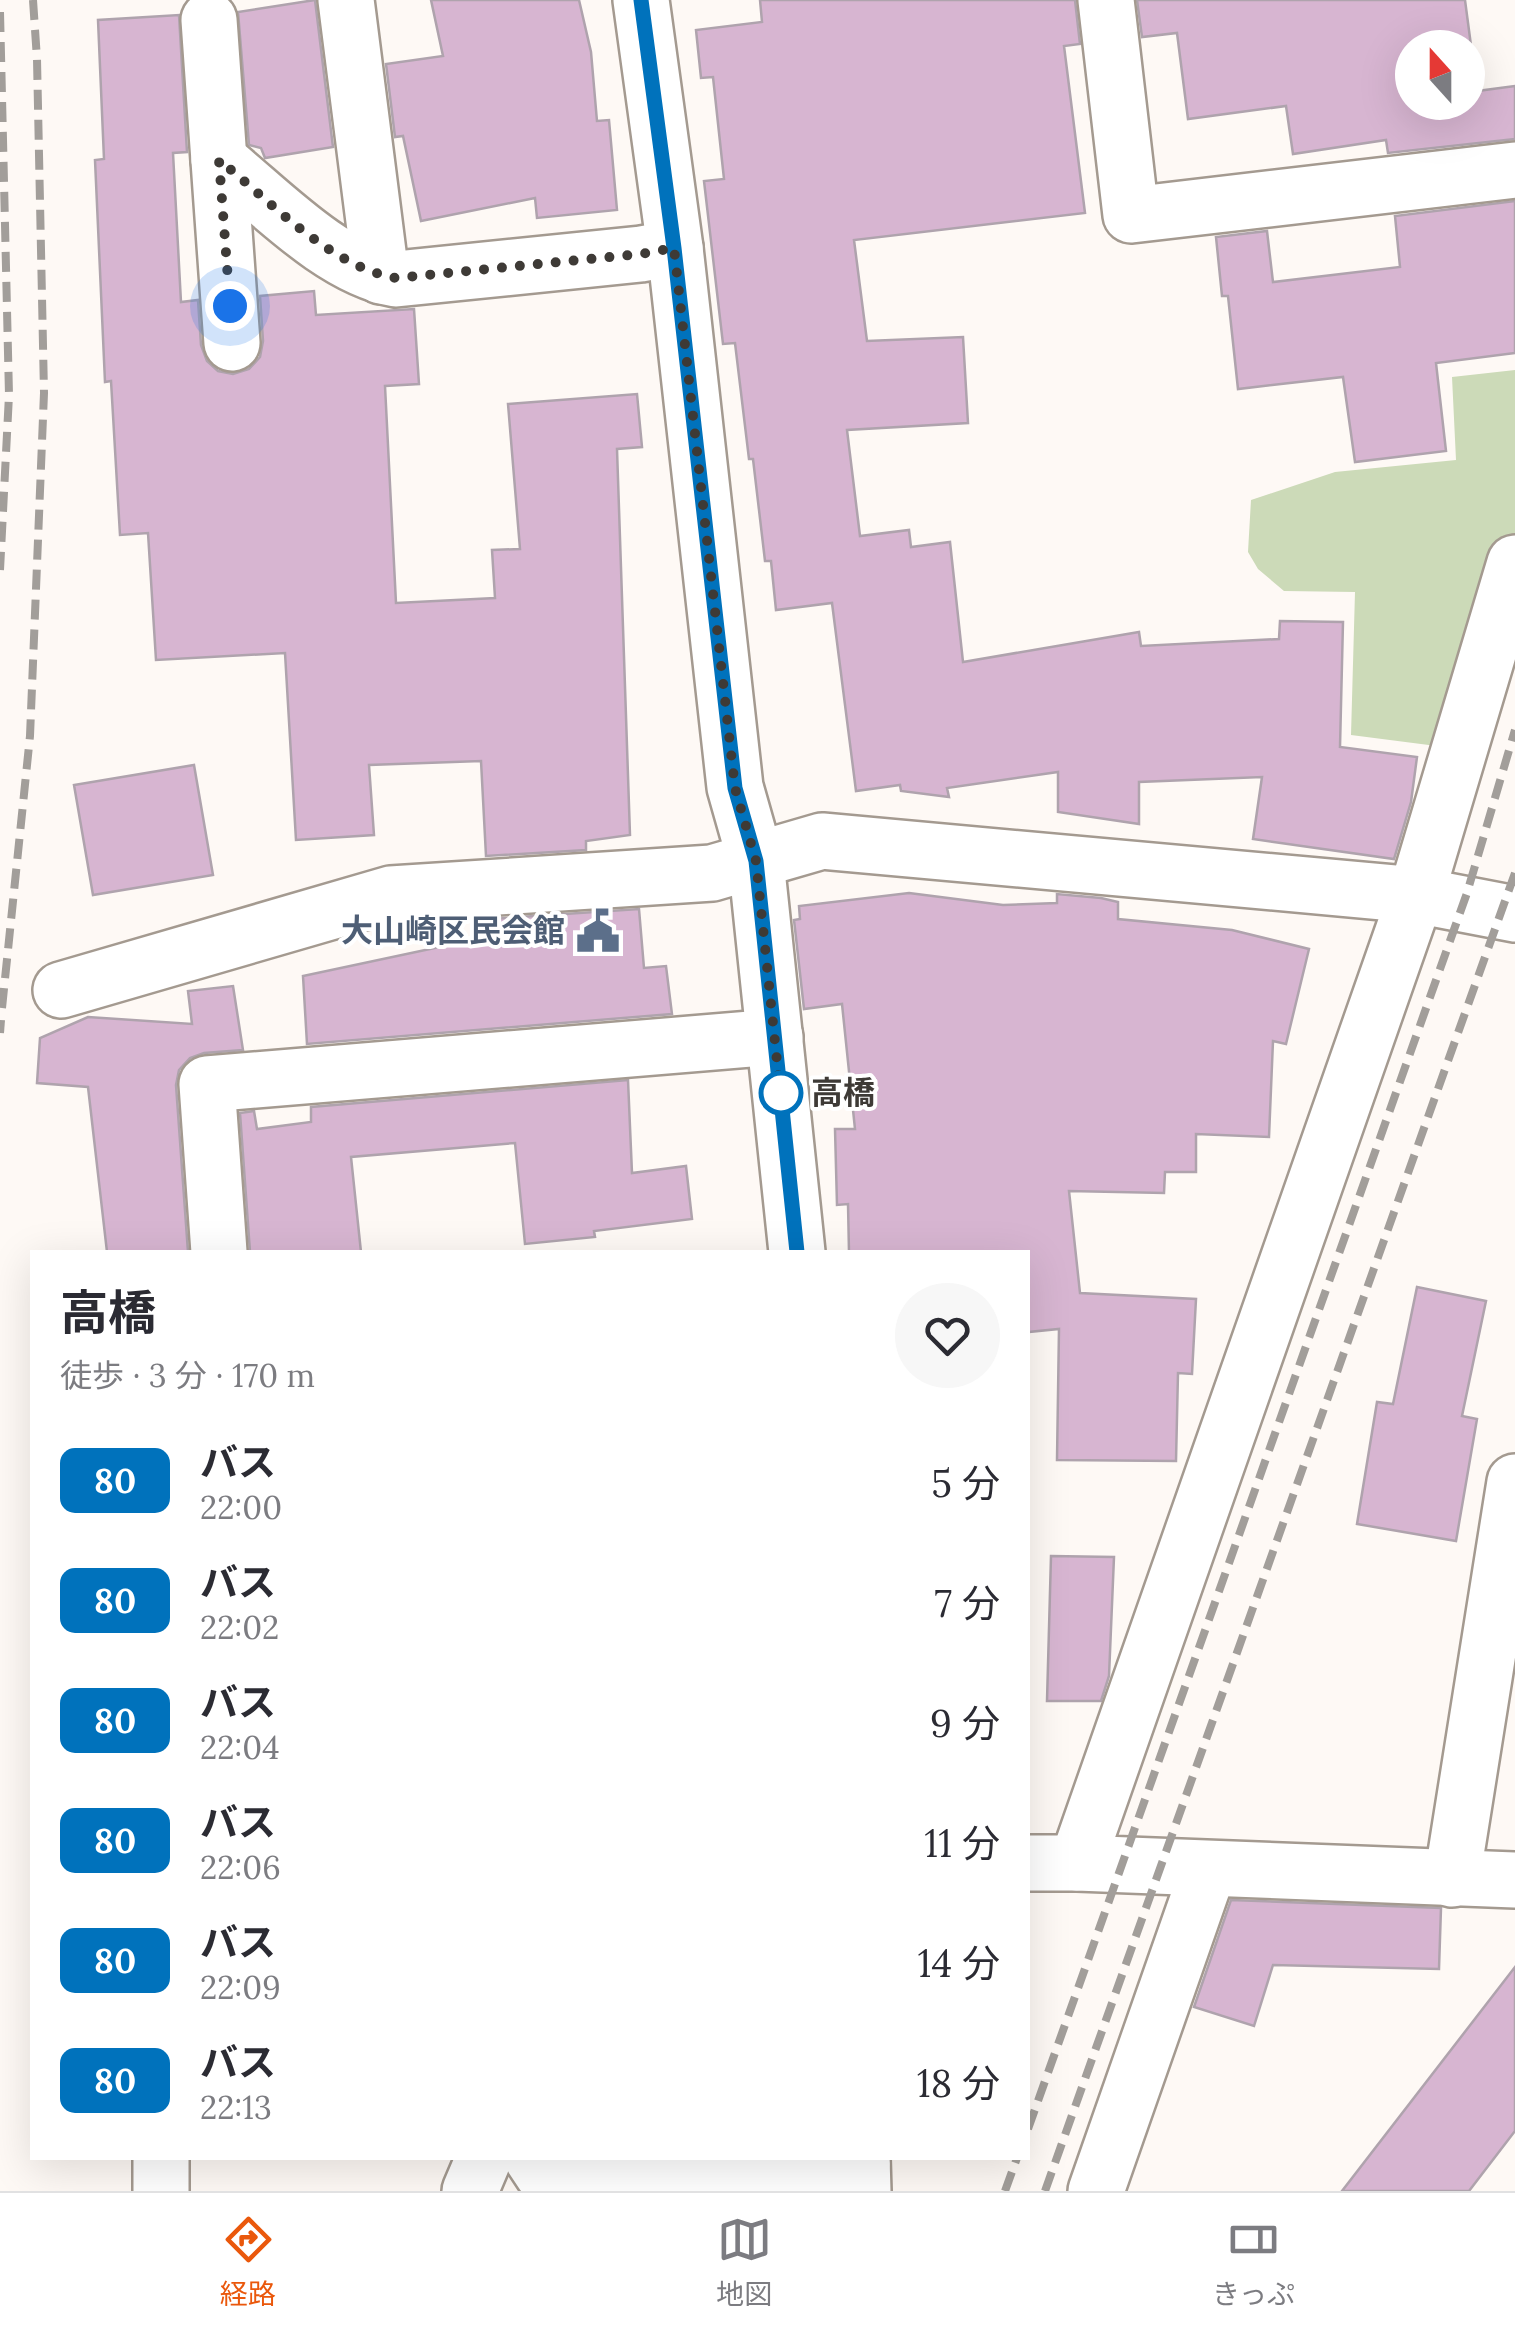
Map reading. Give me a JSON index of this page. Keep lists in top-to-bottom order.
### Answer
{
  "places": {
    "public building": ["大山崎区民会館"],
    "other": ["高橋"]
  },
  "lines": ["bus line 80"],
  "north": "top",
  "page": {
    "heading": ["高橋", "徒歩 · 3 分 · 170 m"],
    "list": [
      {
        "mark": "80",
        "name": "バス",
        "note": "22:00",
        "value": "5 分"
      },
      {
        "mark": "80",
        "name": "バス",
        "note": "22:02",
        "value": "7 分"
      },
      {
        "mark": "80",
        "name": "バス",
        "note": "22:04",
        "value": "9 分"
      },
      {
        "mark": "80",
        "name": "バス",
        "note": "22:06",
        "value": "11 分"
      },
      {
        "mark": "80",
        "name": "バス",
        "note": "22:09",
        "value": "14 分"
      },
      {
        "mark": "80",
        "name": "バス",
        "note": "22:13",
        "value": "18 分"
      }
    ],
    "tabs": ["経路", "地図", "きっぷ"]
  }
}
